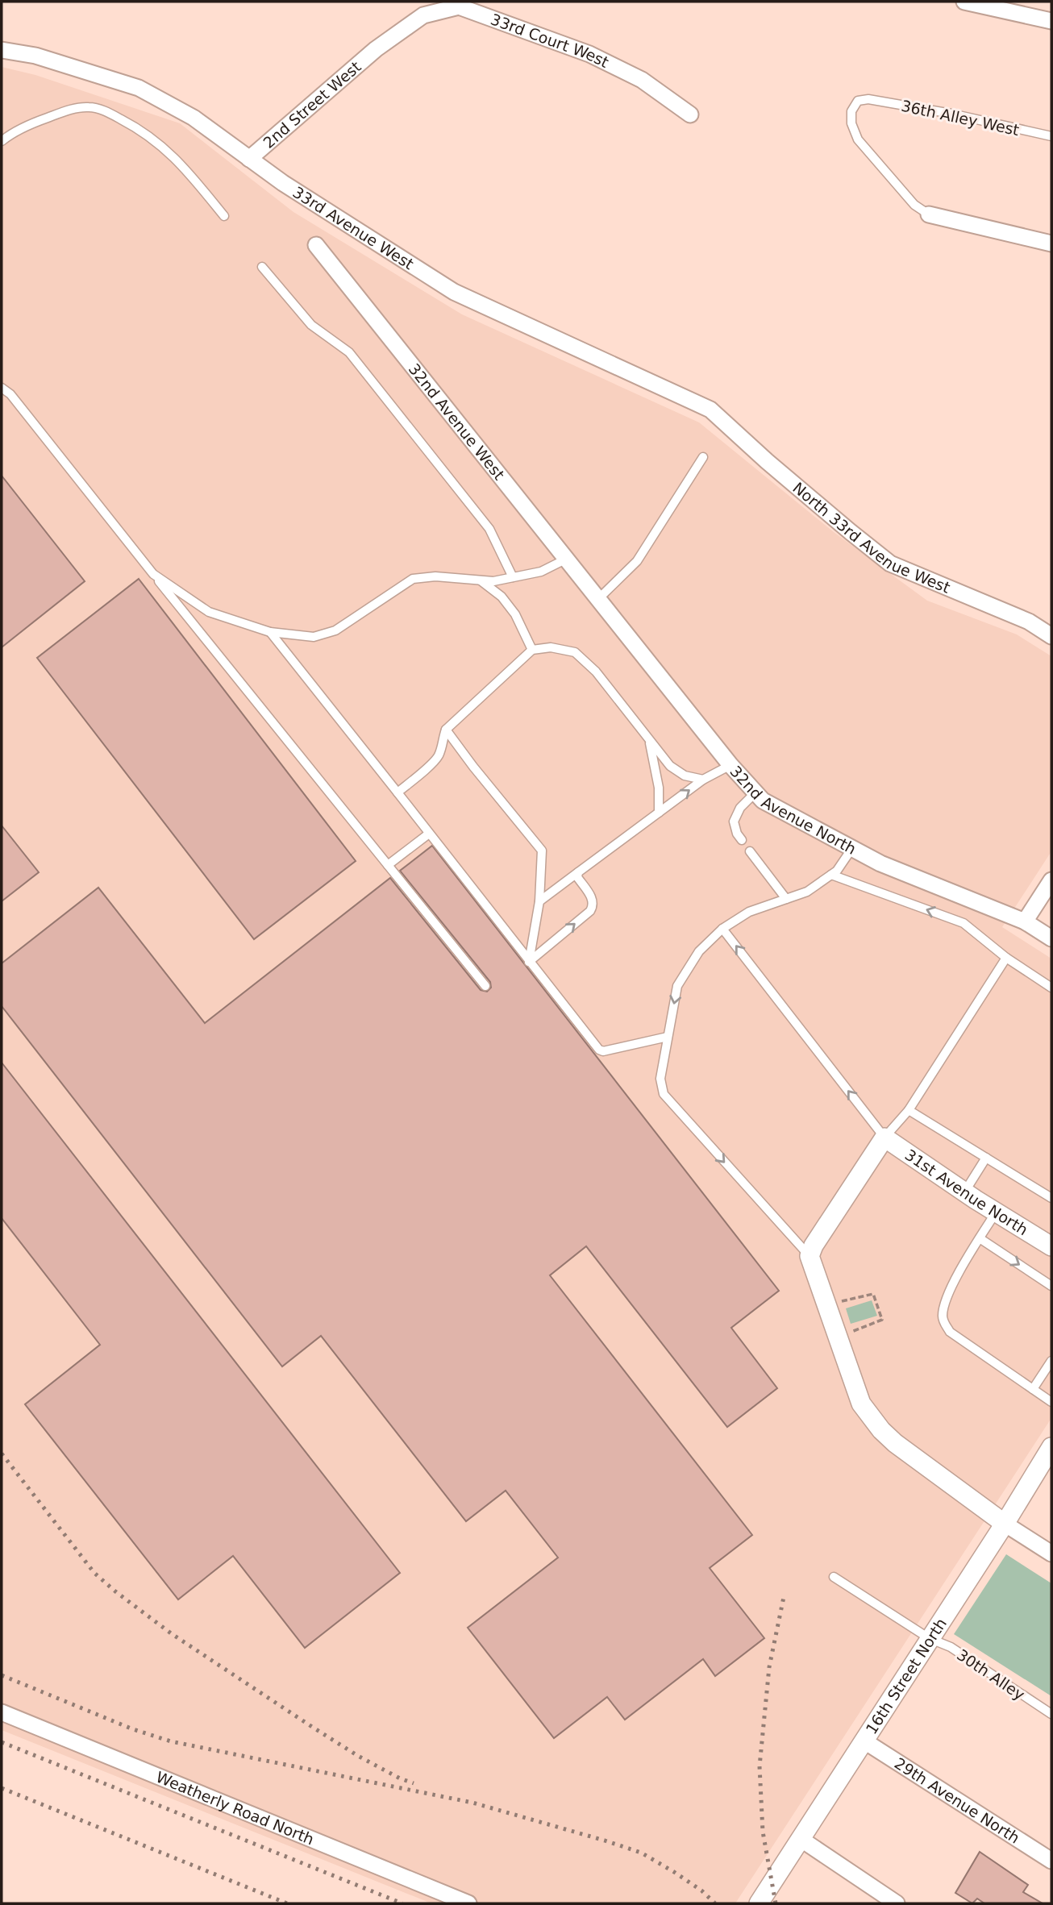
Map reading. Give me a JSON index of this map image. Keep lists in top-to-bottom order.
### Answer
{
  "streets": {
    "street": [
      "33rd Court West",
      "2nd Street West",
      "33rd Avenue West",
      "32nd Avenue West",
      "North 33rd Avenue West",
      "32nd Avenue North",
      "31st Avenue North",
      "16th Street North",
      "29th Avenue North",
      "Weatherly Road North"
    ],
    "lane": ["36th Alley West", "30th Alley"]
  },
  "crossings": [
    ["33rd Court West", "2nd Street West"],
    ["2nd Street West", "33rd Avenue West"],
    ["33rd Avenue West", "North 33rd Avenue West"],
    ["32nd Avenue West", "32nd Avenue North"],
    ["30th Alley", "16th Street North"],
    ["16th Street North", "29th Avenue North"]
  ]
}
